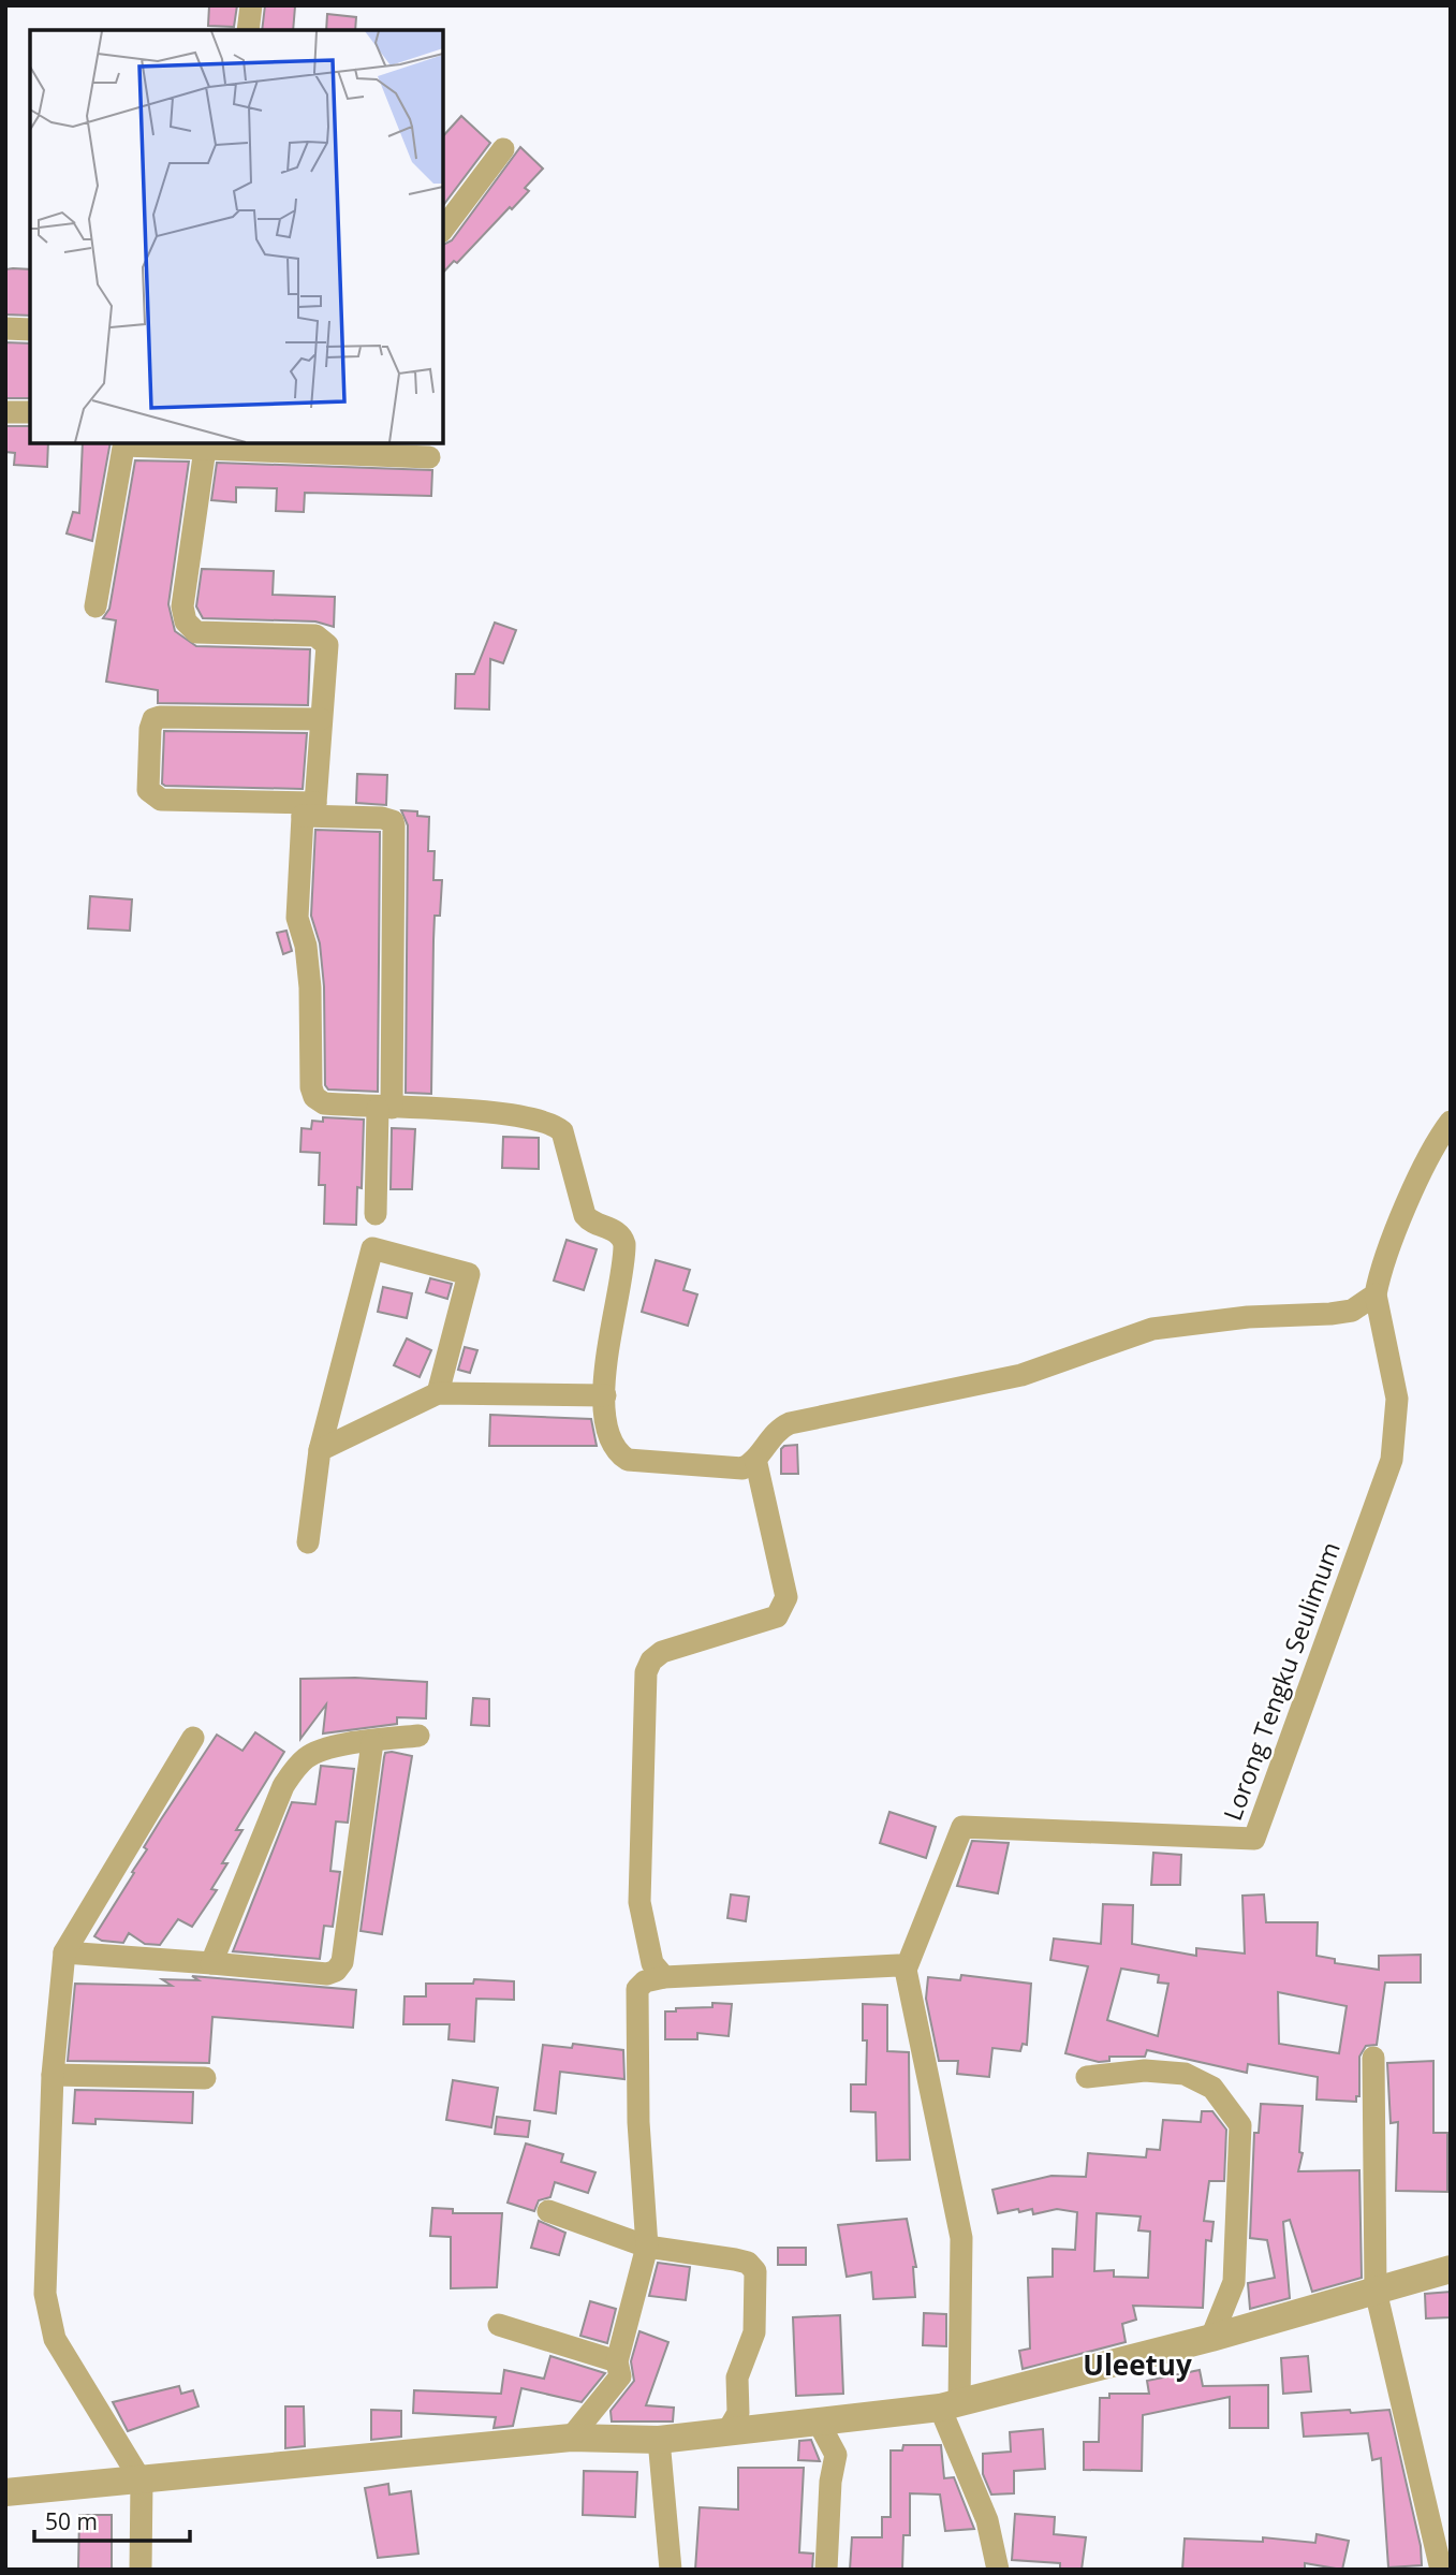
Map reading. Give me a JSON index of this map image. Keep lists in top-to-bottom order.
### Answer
{
  "streets": {
    "street": ["Lorong Tengku Seulimum"]
  },
  "districts": ["Uleetuy"],
  "scale_bar": "50 m"
}
